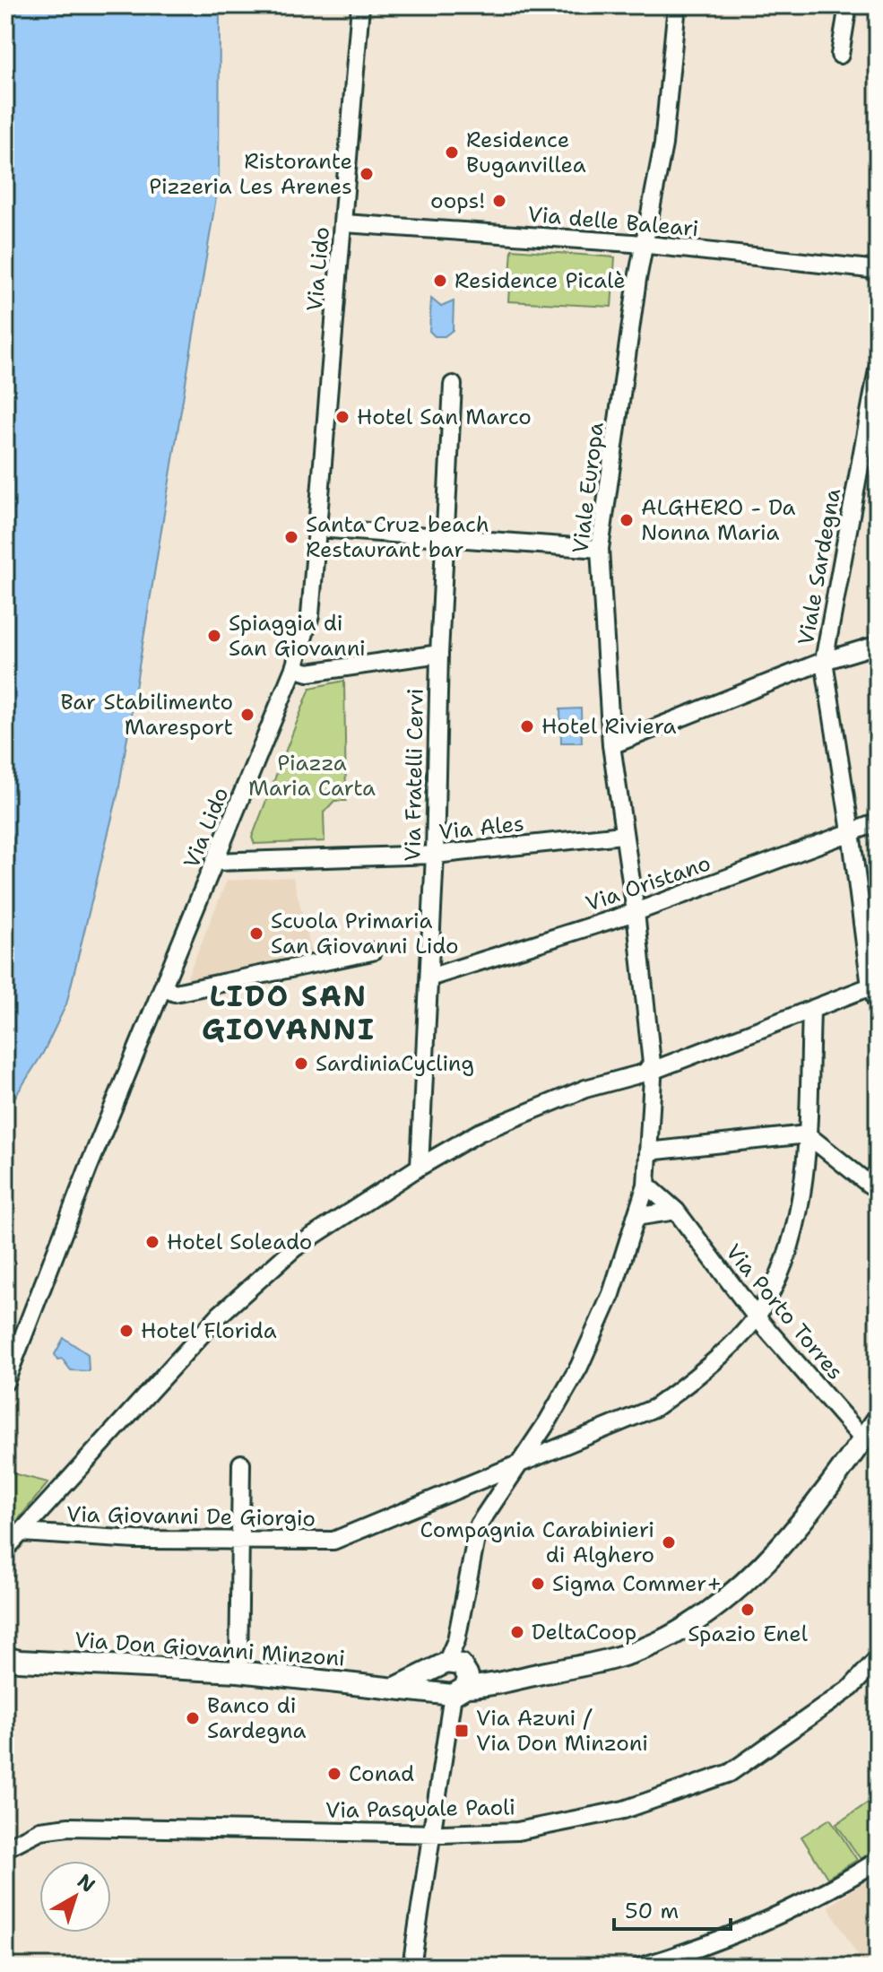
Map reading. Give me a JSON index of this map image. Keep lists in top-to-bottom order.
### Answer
{
  "streets": {
    "main road": ["Via Don Giovanni Minzoni"],
    "street": [
      "Via delle Baleari",
      "Via Lido",
      "Viale Europa",
      "Viale Sardegna",
      "Via Fratelli Cervi",
      "Via Ales",
      "Via Oristano",
      "Via Porto Torres",
      "Via Giovanni De Giorgio",
      "Via Pasquale Paoli"
    ]
  },
  "crossings": [
    ["Via delle Baleari", "Via Lido"],
    ["Via delle Baleari", "Viale Europa"],
    ["Via Lido", "Via Ales"],
    ["Viale Europa", "Via Ales"],
    ["Viale Europa", "Via Oristano"],
    ["Viale Sardegna", "Via Oristano"],
    ["Via Fratelli Cervi", "Via Ales"],
    ["Via Fratelli Cervi", "Via Oristano"],
    ["Via Porto Torres", "Via Giovanni De Giorgio"],
    ["Via Porto Torres", "Via Don Giovanni Minzoni"]
  ],
  "districts": ["LIDO SAN GIOVANNI"],
  "parks": ["Piazza Maria Carta"],
  "places": {
    "other": [
      "Residence Buganvillea",
      "Ristorante Pizzeria Les Arenes",
      "oops!",
      "Residence Picalè",
      "Hotel San Marco",
      "ALGHERO - Da Nonna Maria",
      "Santa Cruz beach Restaurant bar",
      "Spiaggia di San Giovanni",
      "Bar Stabilimento Maresport",
      "Hotel Riviera",
      "Scuola Primaria San Giovanni Lido",
      "SardiniaCycling",
      "Hotel Soleado",
      "Hotel Florida",
      "Compagnia Carabinieri di Alghero",
      "Sigma Commer+",
      "Spazio Enel",
      "DeltaCoop",
      "Banco di Sardegna",
      "Conad"
    ],
    "transit": ["Via Azuni / Via Don Minzoni"]
  },
  "scale_bar": "50 m",
  "north": "top right"
}
